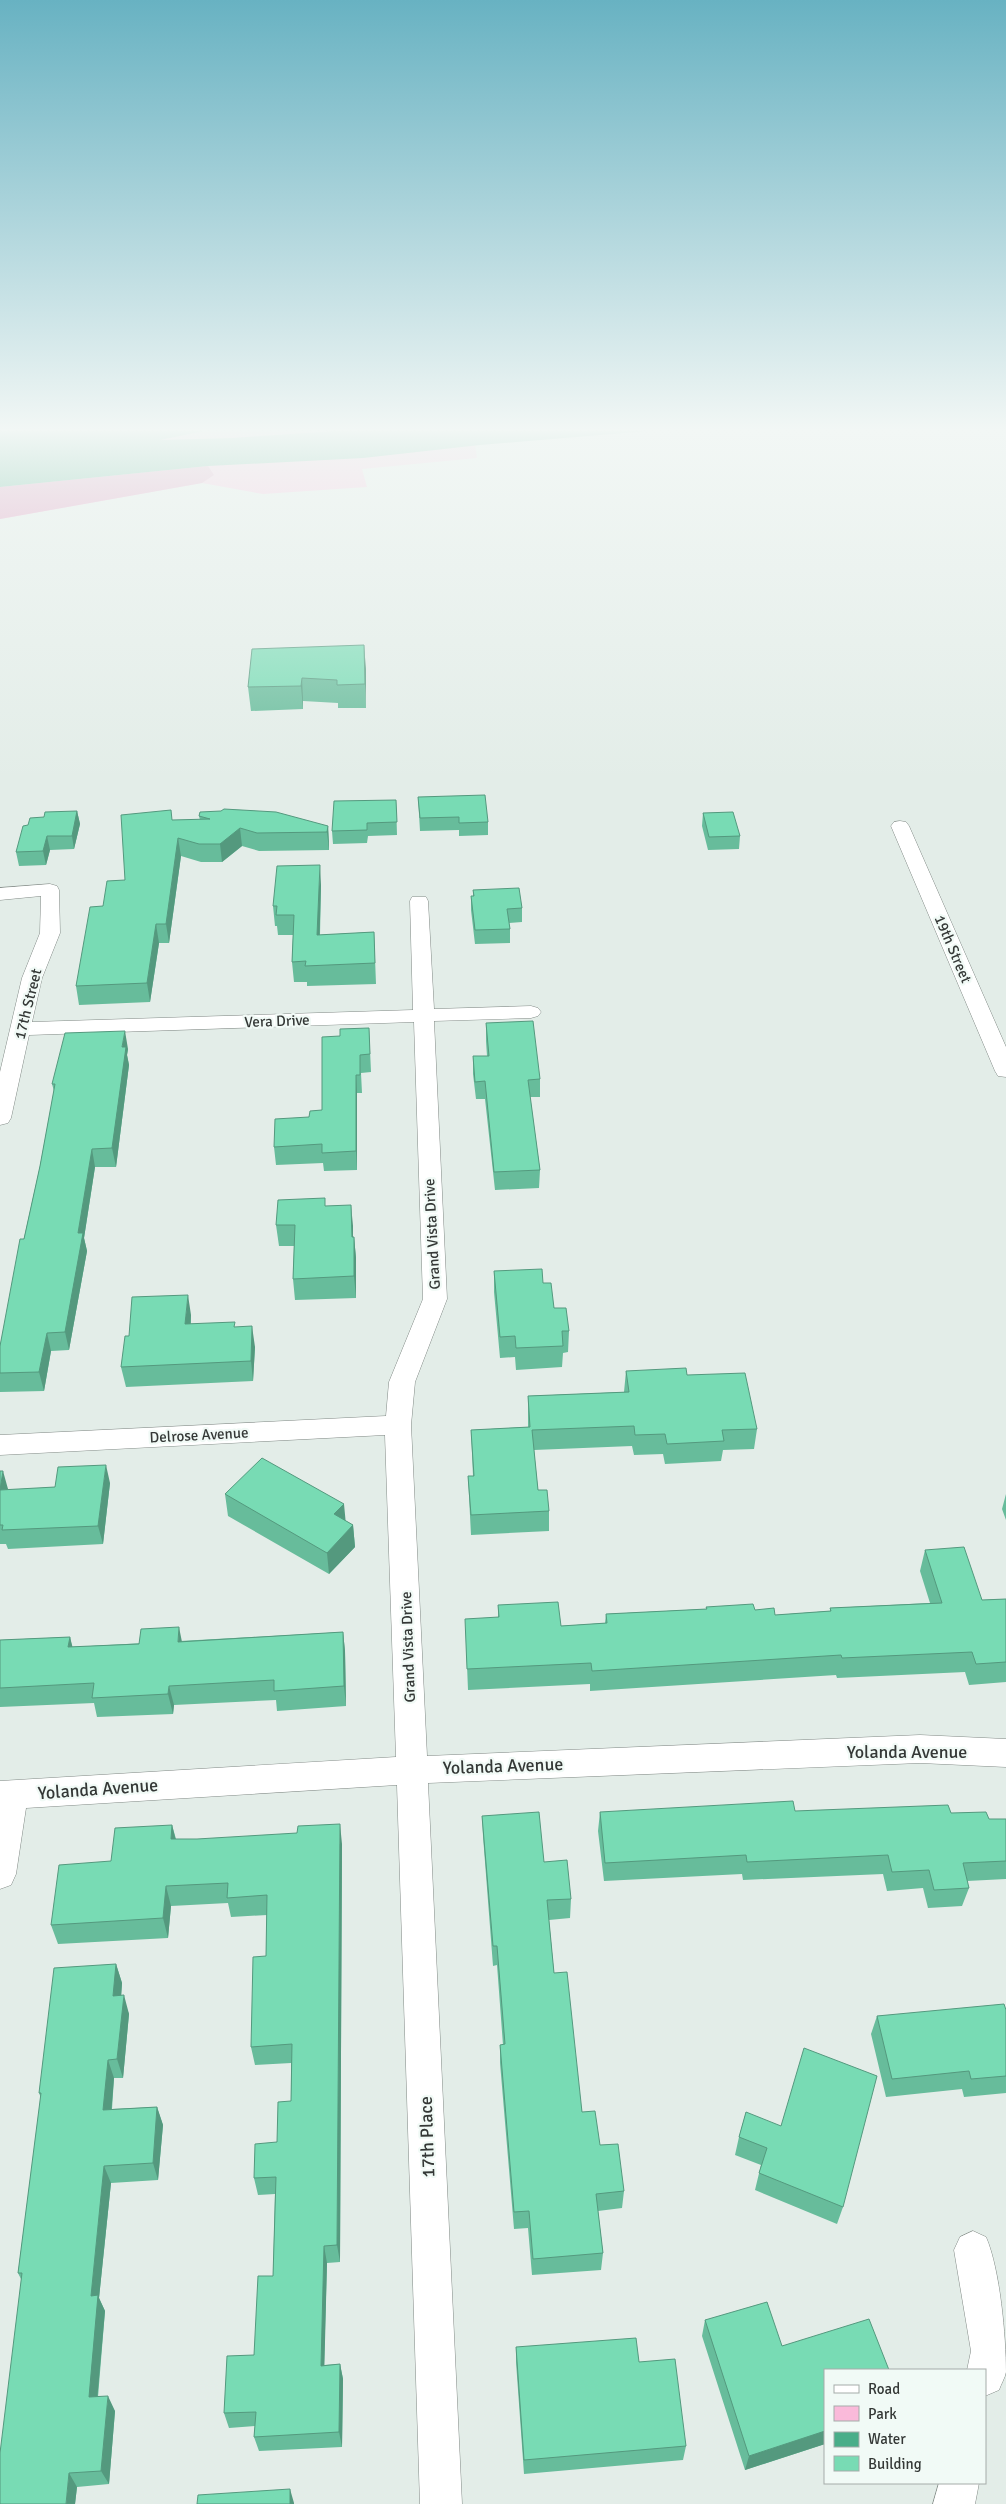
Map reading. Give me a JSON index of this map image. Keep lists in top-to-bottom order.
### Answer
{
  "streets": {
    "street": [
      "19th Street",
      "17th Street",
      "Vera Drive",
      "Grand Vista Drive",
      "Delrose Avenue",
      "Yolanda Avenue",
      "17th Place"
    ]
  },
  "crossings": [
    ["17th Street", "Vera Drive"],
    ["Vera Drive", "Grand Vista Drive"],
    ["Grand Vista Drive", "Delrose Avenue"],
    ["Grand Vista Drive", "Yolanda Avenue"],
    ["Grand Vista Drive", "17th Place"],
    ["Yolanda Avenue", "17th Place"]
  ],
  "legend": [
    "Road",
    "Park",
    "Water",
    "Building"
  ]
}
